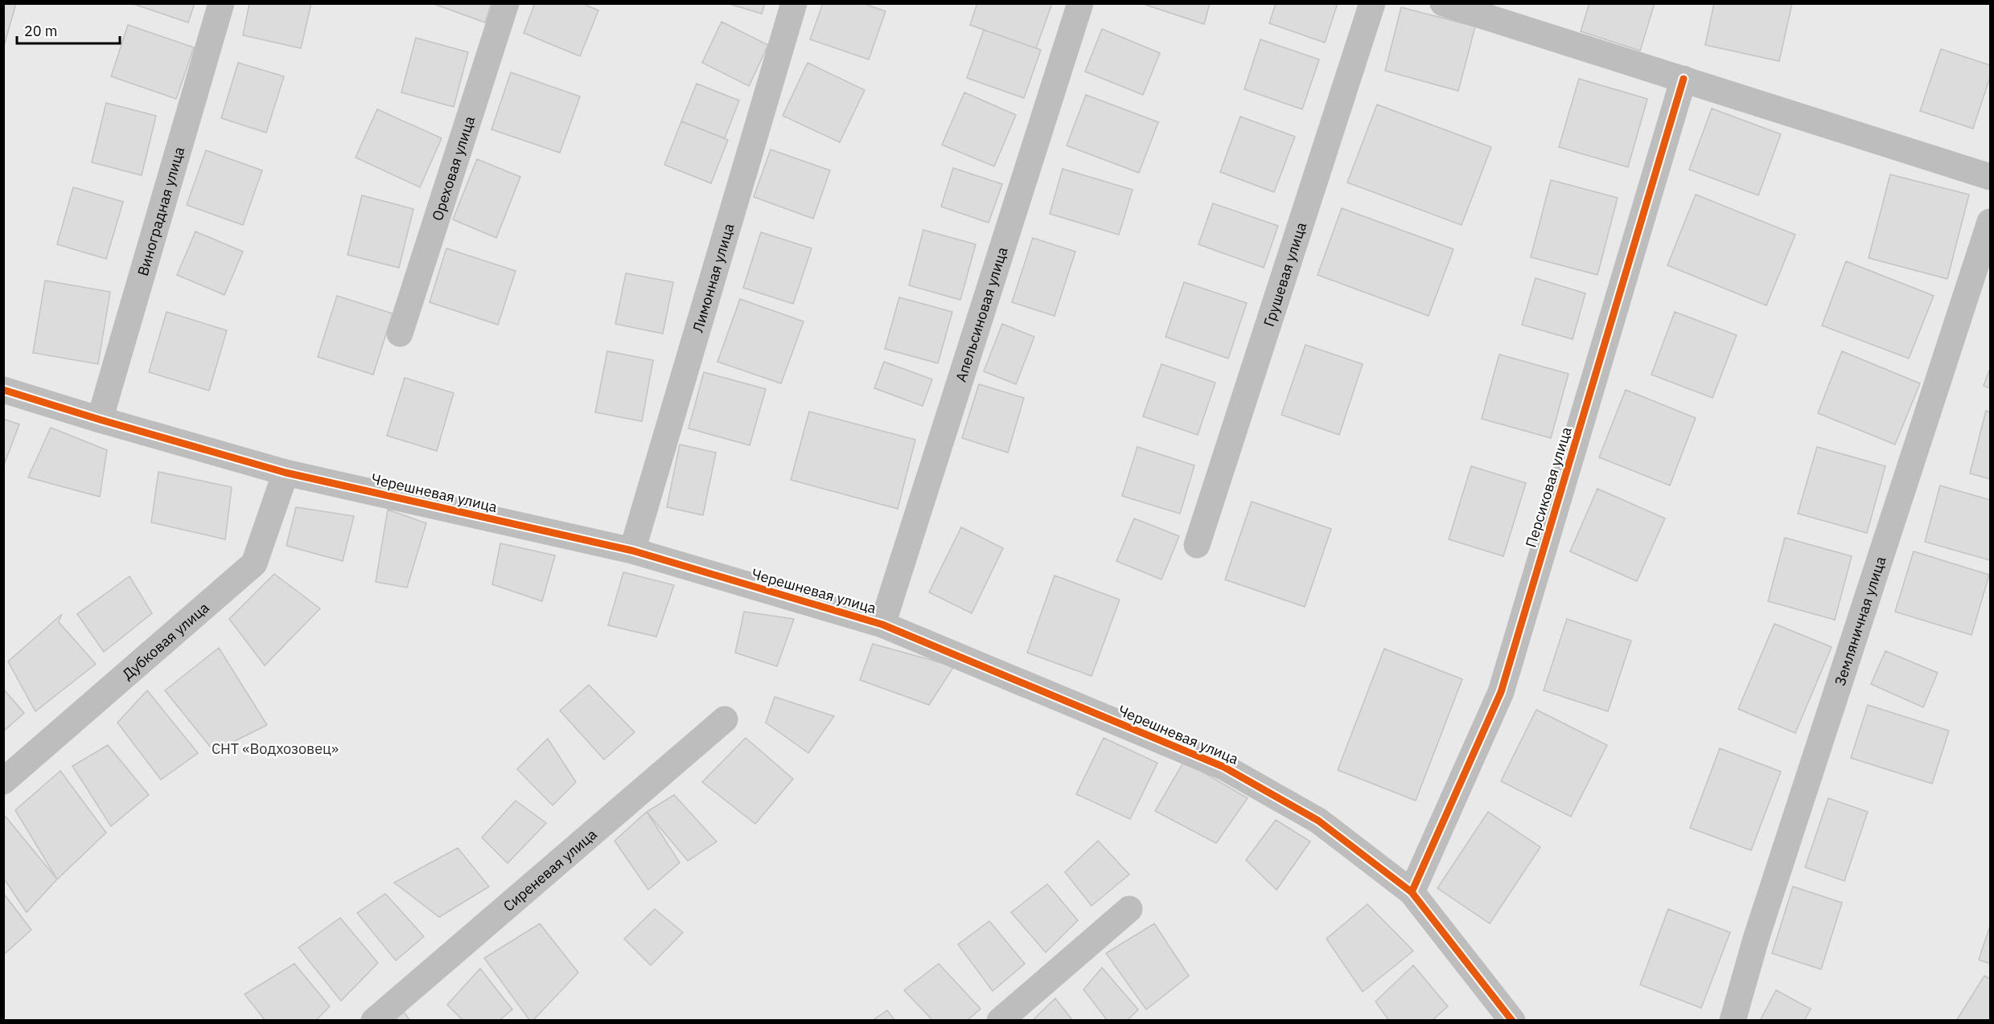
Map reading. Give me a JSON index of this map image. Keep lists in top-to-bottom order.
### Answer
{
  "streets": {
    "street": [
      "Ореховая улица",
      "Виноградная улица",
      "Грушевая улица",
      "Лимонная улица",
      "Апельсиновая улица",
      "Персиковая улица",
      "Черешневая улица",
      "Земляничная улица",
      "Дубковая улица",
      "Сиреневая улица"
    ]
  },
  "crossings": [
    ["Виноградная улица", "Черешневая улица"],
    ["Лимонная улица", "Черешневая улица"],
    ["Апельсиновая улица", "Черешневая улица"],
    ["Персиковая улица", "Черешневая улица"],
    ["Черешневая улица", "Дубковая улица"]
  ],
  "parks": ["СНТ «Водхозовец»"],
  "scale_bar": "20 m"
}
